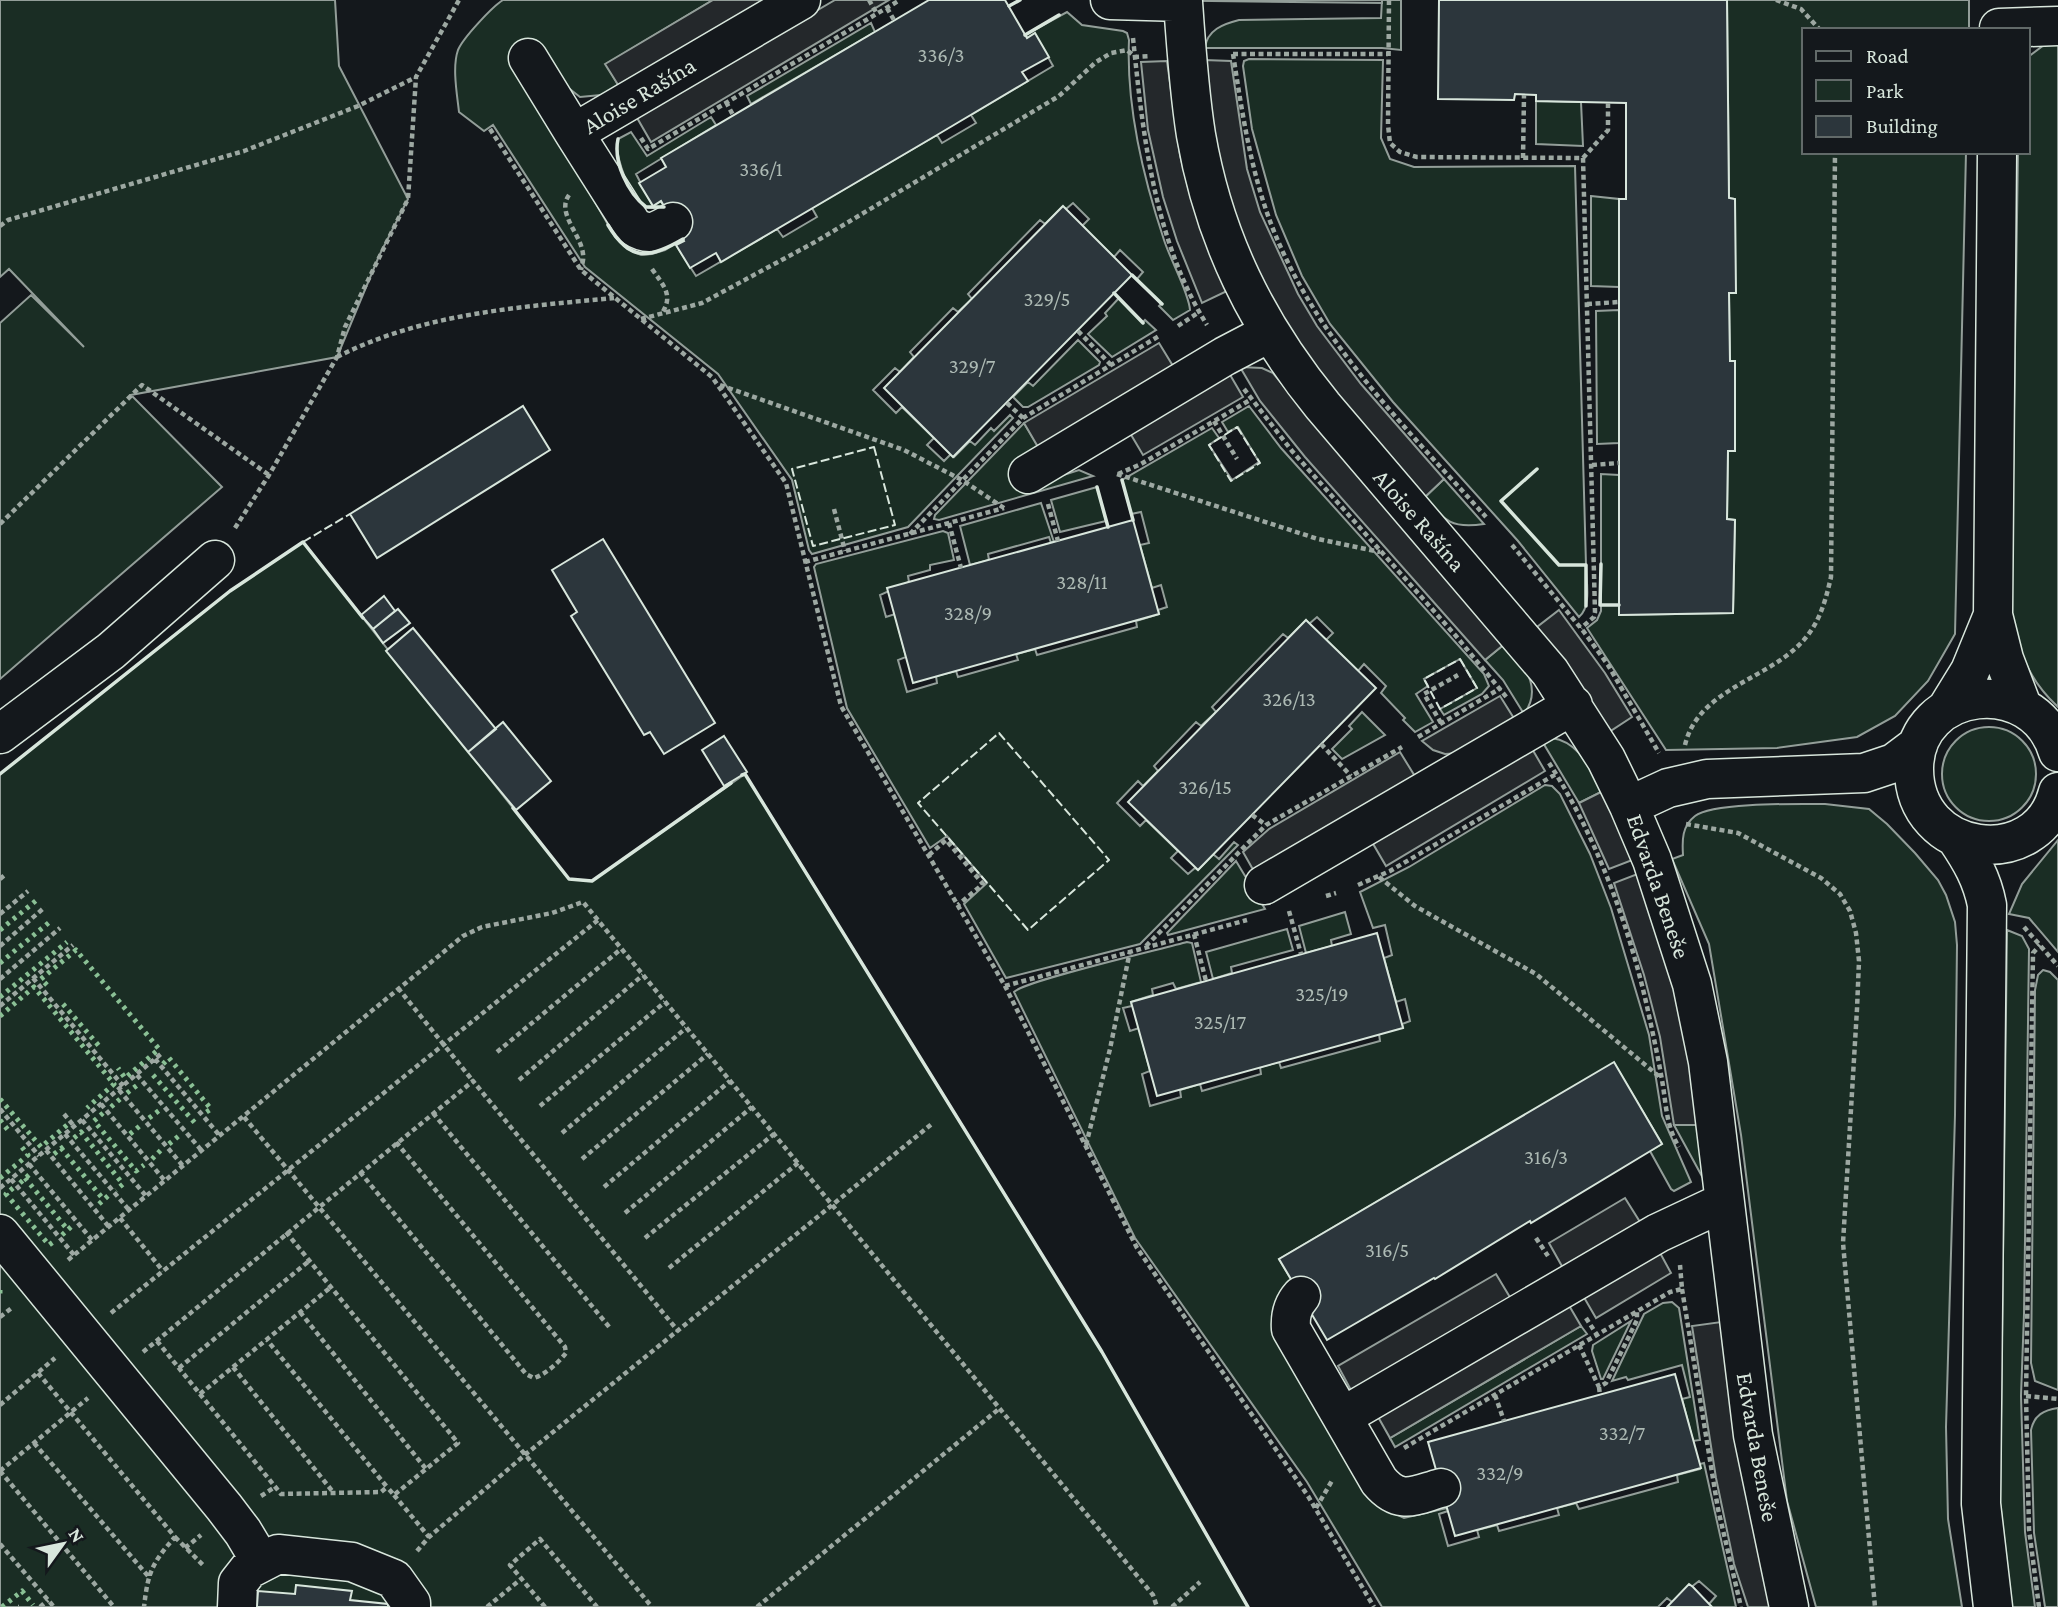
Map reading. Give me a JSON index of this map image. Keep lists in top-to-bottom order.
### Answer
{
  "streets": {
    "street": ["Aloise Rašína", "Edvarda Beneše"]
  },
  "crossings": [
    ["Aloise Rašína", "Edvarda Beneše"]
  ],
  "house_numbers": [
    "336/3",
    "336/1",
    "329/5",
    "329/7",
    "328/11",
    "328/9",
    "326/13",
    "326/15",
    "325/19",
    "325/17",
    "316/3",
    "316/5",
    "332/7",
    "332/9"
  ],
  "legend": ["Road", "Park", "Building"],
  "north": "top right"
}
